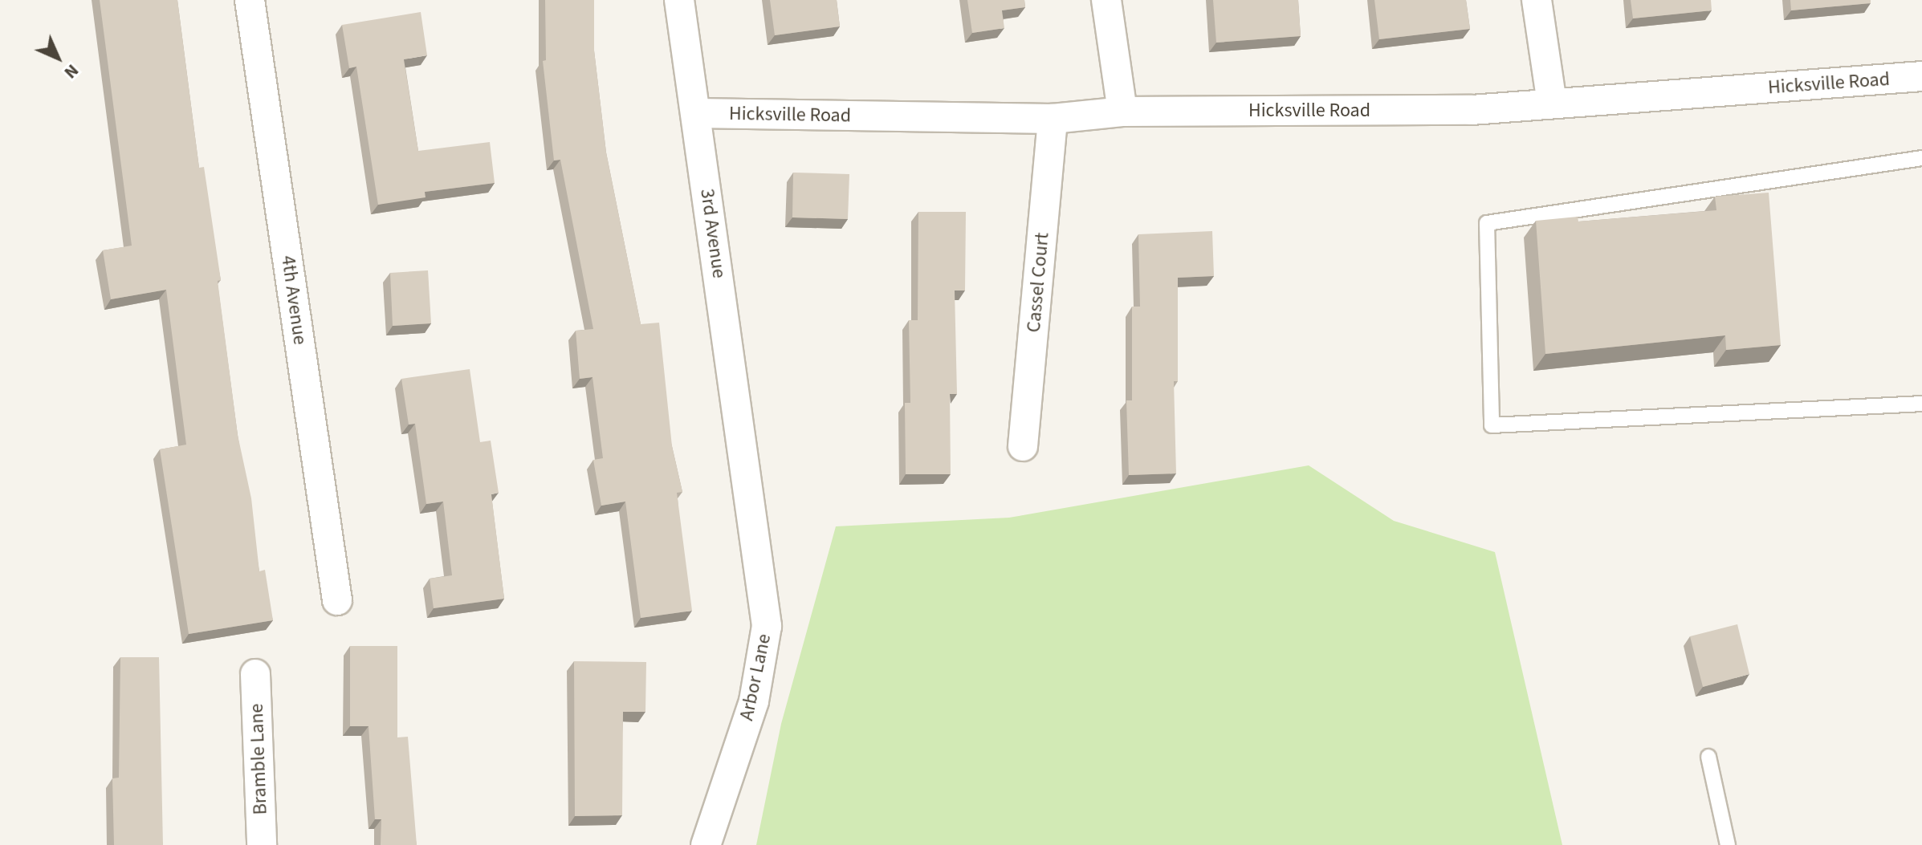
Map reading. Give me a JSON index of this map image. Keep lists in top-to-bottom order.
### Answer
{
  "streets": {
    "street": [
      "Hicksville Road",
      "3rd Avenue",
      "Cassel Court",
      "4th Avenue",
      "Arbor Lane",
      "Bramble Lane"
    ]
  },
  "crossings": [
    ["Hicksville Road", "3rd Avenue"],
    ["Hicksville Road", "Cassel Court"],
    ["3rd Avenue", "Arbor Lane"]
  ],
  "north": "bottom right"
}
